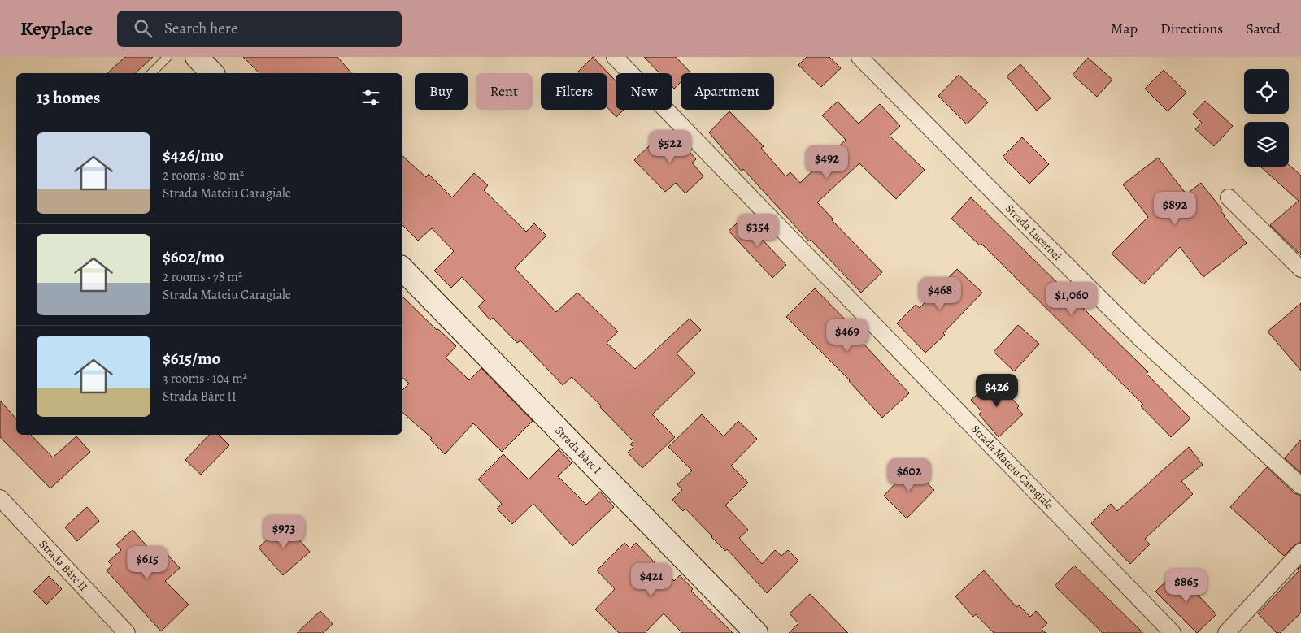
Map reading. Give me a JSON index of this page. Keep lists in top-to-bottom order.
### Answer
{
  "streets": {
    "street": [
      "Strada Lucernei",
      "Strada Bărc I",
      "Strada Mateiu Caragiale",
      "Strada Bărc II"
    ]
  },
  "page": {
    "header": "Keyplace",
    "search": "Search here",
    "nav": ["Map", "Directions", "Saved"],
    "chip": [
      "Buy",
      "Rent",
      "Filters",
      "New",
      "Apartment"
    ],
    "heading": "13 homes",
    "list": [
      {
        "name": "$426/mo",
        "note": "2 rooms · 80 m² · Strada Mateiu Caragiale"
      },
      {
        "name": "$602/mo",
        "note": "2 rooms · 78 m² · Strada Mateiu Caragiale"
      },
      {
        "name": "$615/mo",
        "note": "3 rooms · 104 m² · Strada Bărc II"
      }
    ],
    "price": [
      "$522",
      "$492",
      "$892",
      "$354",
      "$468",
      "$1,060",
      "$469",
      "$426",
      "$602",
      "$973",
      "$615",
      "$421",
      "$865"
    ]
  }
}
